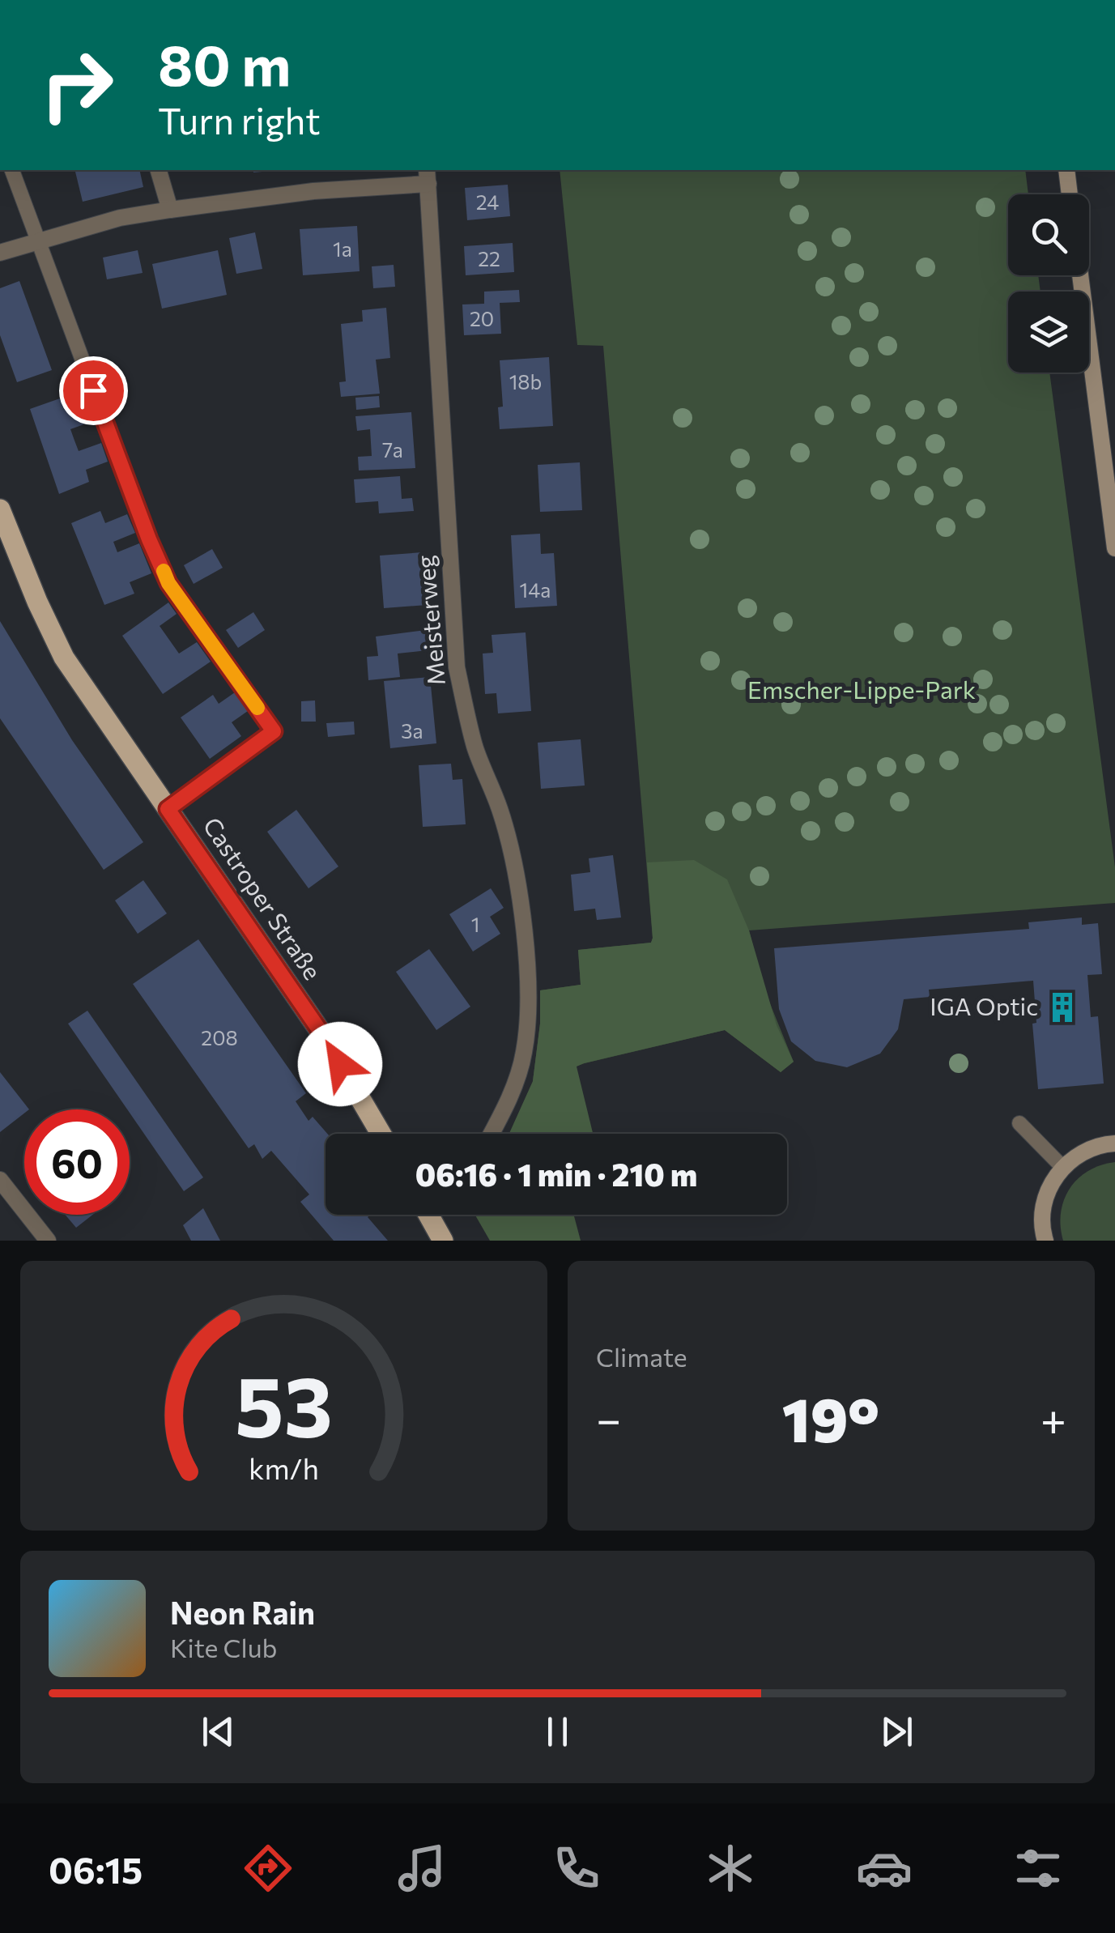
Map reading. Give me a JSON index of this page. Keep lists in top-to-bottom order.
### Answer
{
  "streets": {
    "main road": ["Castroper Straße"],
    "street": ["Meisterweg"]
  },
  "parks": ["Emscher-Lippe-Park"],
  "places": {
    "building": ["IGA Optic"]
  },
  "house_numbers": [
    "24",
    "1a",
    "22",
    "20",
    "18b",
    "7a",
    "14a",
    "3a",
    "1",
    "208"
  ],
  "page": {
    "turn": ["80 m", "Turn right"],
    "limit": "60",
    "trip": "06:16 · 1 min · 210 m",
    "tile": "Climate",
    "heat": ["−", "19°", "+"],
    "song": ["Neon Rain", "Kite Club"],
    "tabs": "06:15",
    "gauge": ["53", "km/h"]
  }
}
